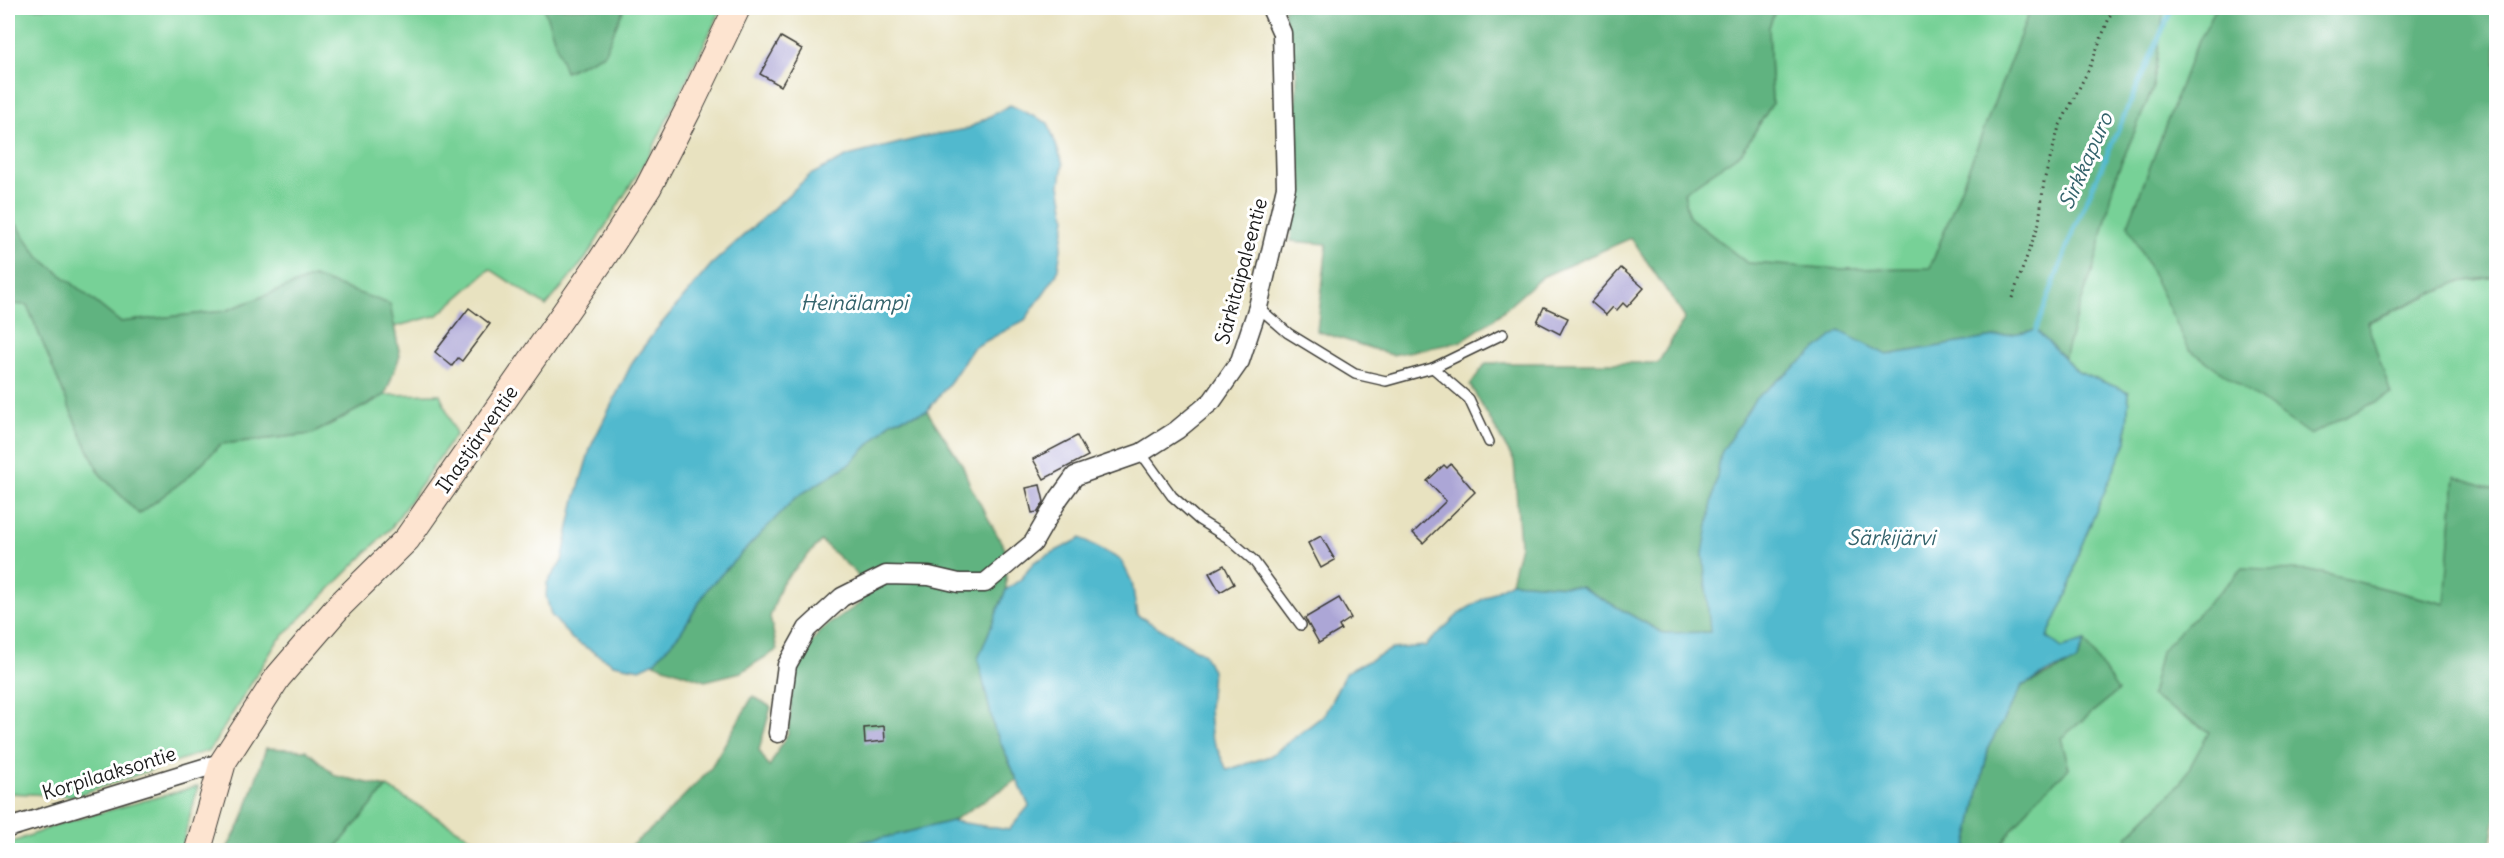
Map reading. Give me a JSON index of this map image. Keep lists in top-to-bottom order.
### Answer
{
  "streets": {
    "street": ["Särkitaipaleentie", "Ihastjärventie", "Korpilaaksontie"]
  },
  "crossings": [
    ["Ihastjärventie", "Korpilaaksontie"]
  ],
  "water": ["Sirkkapuro", "Heinälampi", "Särkijärvi"]
}
